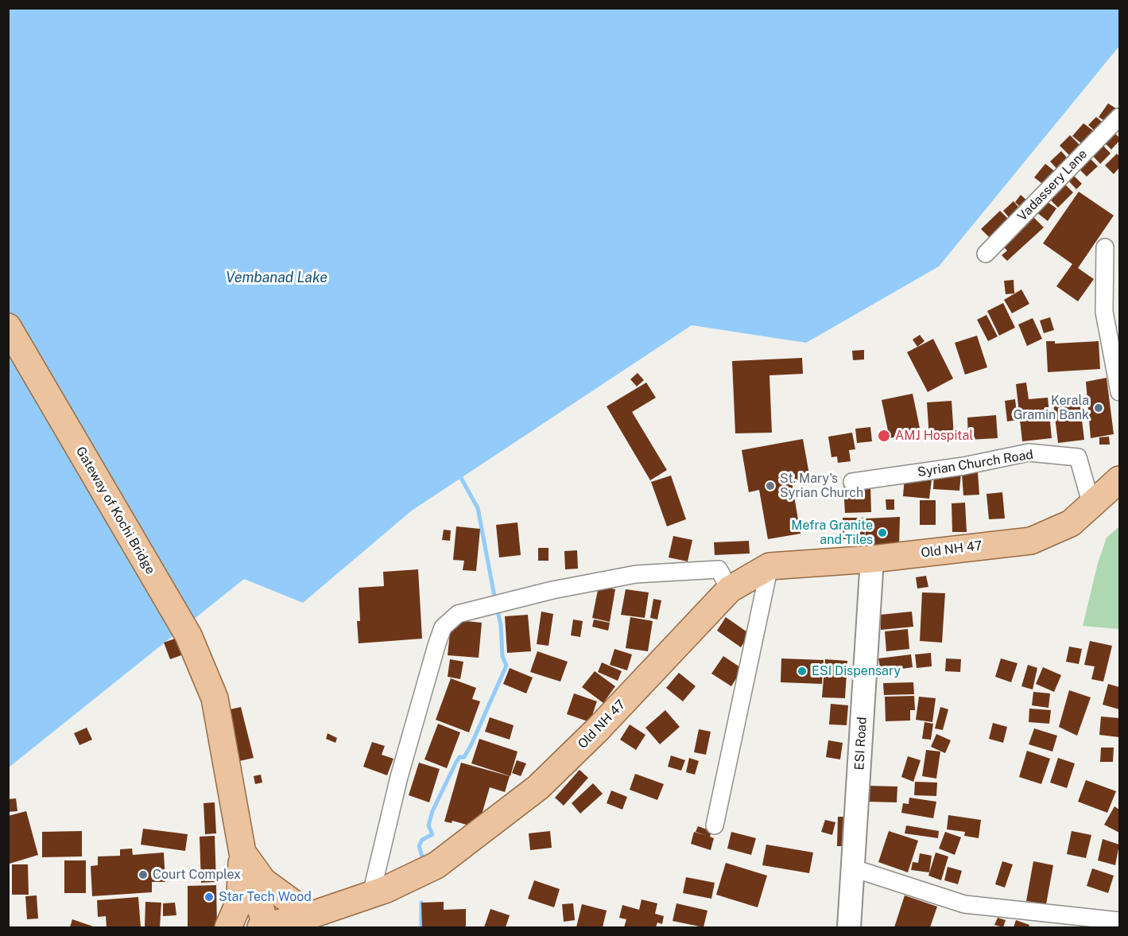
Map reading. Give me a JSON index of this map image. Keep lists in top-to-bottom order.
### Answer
{
  "streets": {
    "main road": ["Gateway of Kochi Bridge", "Old NH 47", "ESI Road"],
    "street": ["Vadassery Lane", "Syrian Church Road"]
  },
  "crossings": [
    ["Syrian Church Road", "Old NH 47"],
    ["Old NH 47", "ESI Road"]
  ],
  "water": ["Vembanad Lake"],
  "places": [
    "Kerala Gramin Bank",
    "AMJ Hospital",
    "St. Mary's Syrian Church",
    "Mefra Granite and Tiles",
    "ESI Dispensary",
    "Court Complex",
    "Star Tech Wood"
  ]
}
